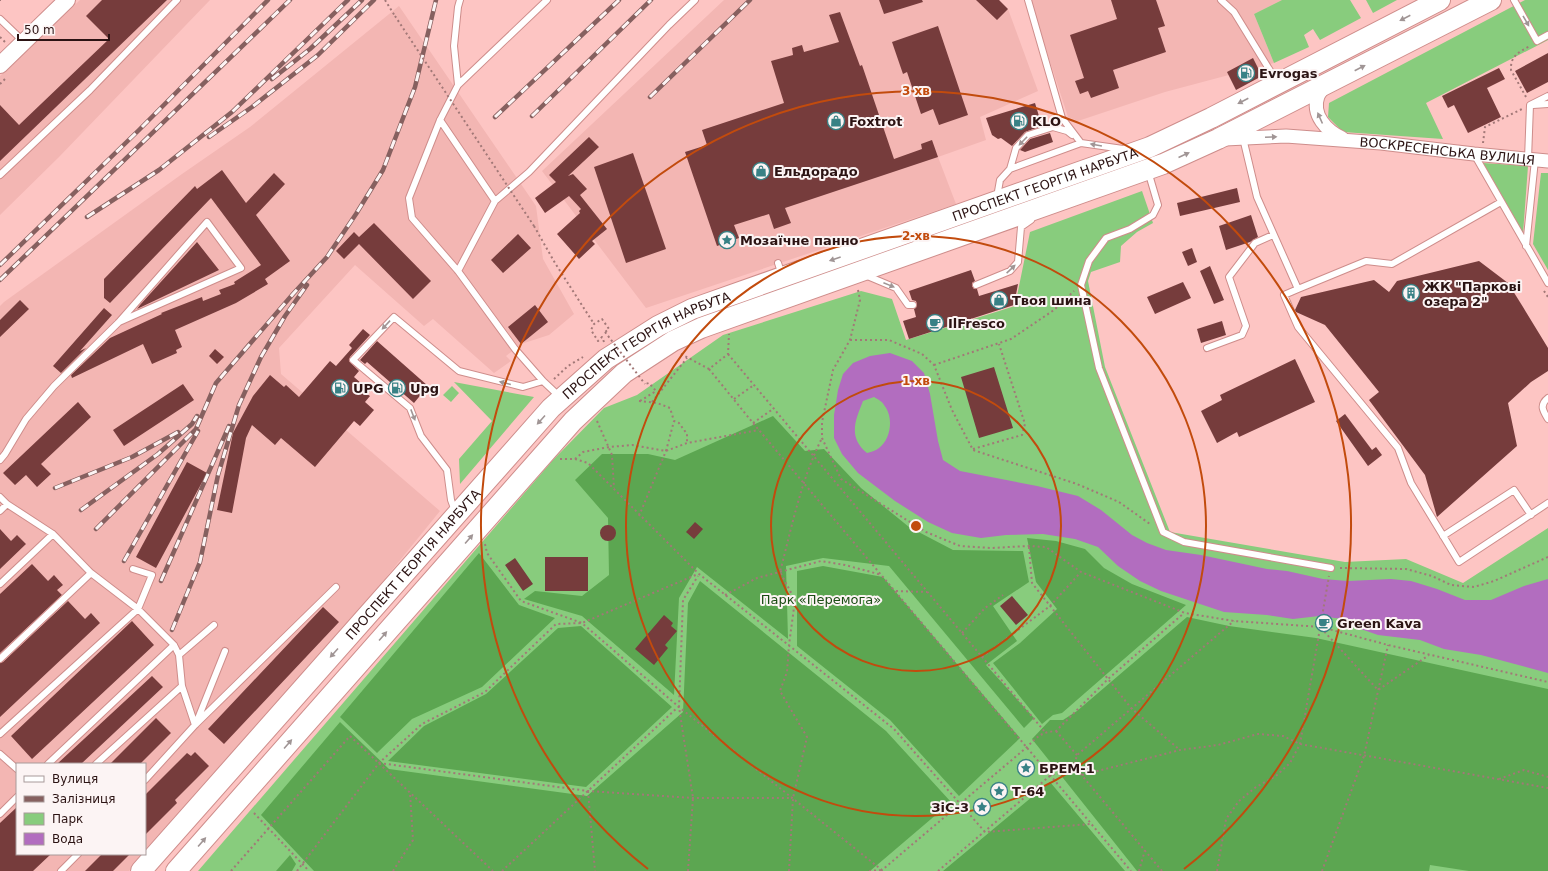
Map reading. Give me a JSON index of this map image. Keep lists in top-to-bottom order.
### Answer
{
  "streets": {
    "main road": ["ПРОСПЕКТ ГЕОРГІЯ НАРБУТА"],
    "street": ["ВОСКРЕСЕНСЬКА ВУЛИЦЯ"]
  },
  "crossings": [
    ["ВОСКРЕСЕНСЬКА ВУЛИЦЯ", "ПРОСПЕКТ ГЕОРГІЯ НАРБУТА"]
  ],
  "parks": ["Парк «Перемога»"],
  "places": {
    "fuel station": [
      "Evrogas",
      "KLO",
      "UPG",
      "Upg"
    ],
    "shop": ["Foxtrot", "Ельдорадо", "Твоя шина"],
    "place": [
      "Мозаїчне панно",
      "БРЕМ-1",
      "Т-64",
      "ЗіС-3"
    ],
    "building": ["ЖК \"Паркові озера 2\""],
    "cafe": ["IlFresco", "Green Kava"]
  },
  "legend": [
    "Вулиця",
    "Залізниця",
    "Парк",
    "Вода"
  ],
  "scale_bar": "50 m",
  "rings": ["3 хв", "2 хв", "1 хв"]
}
